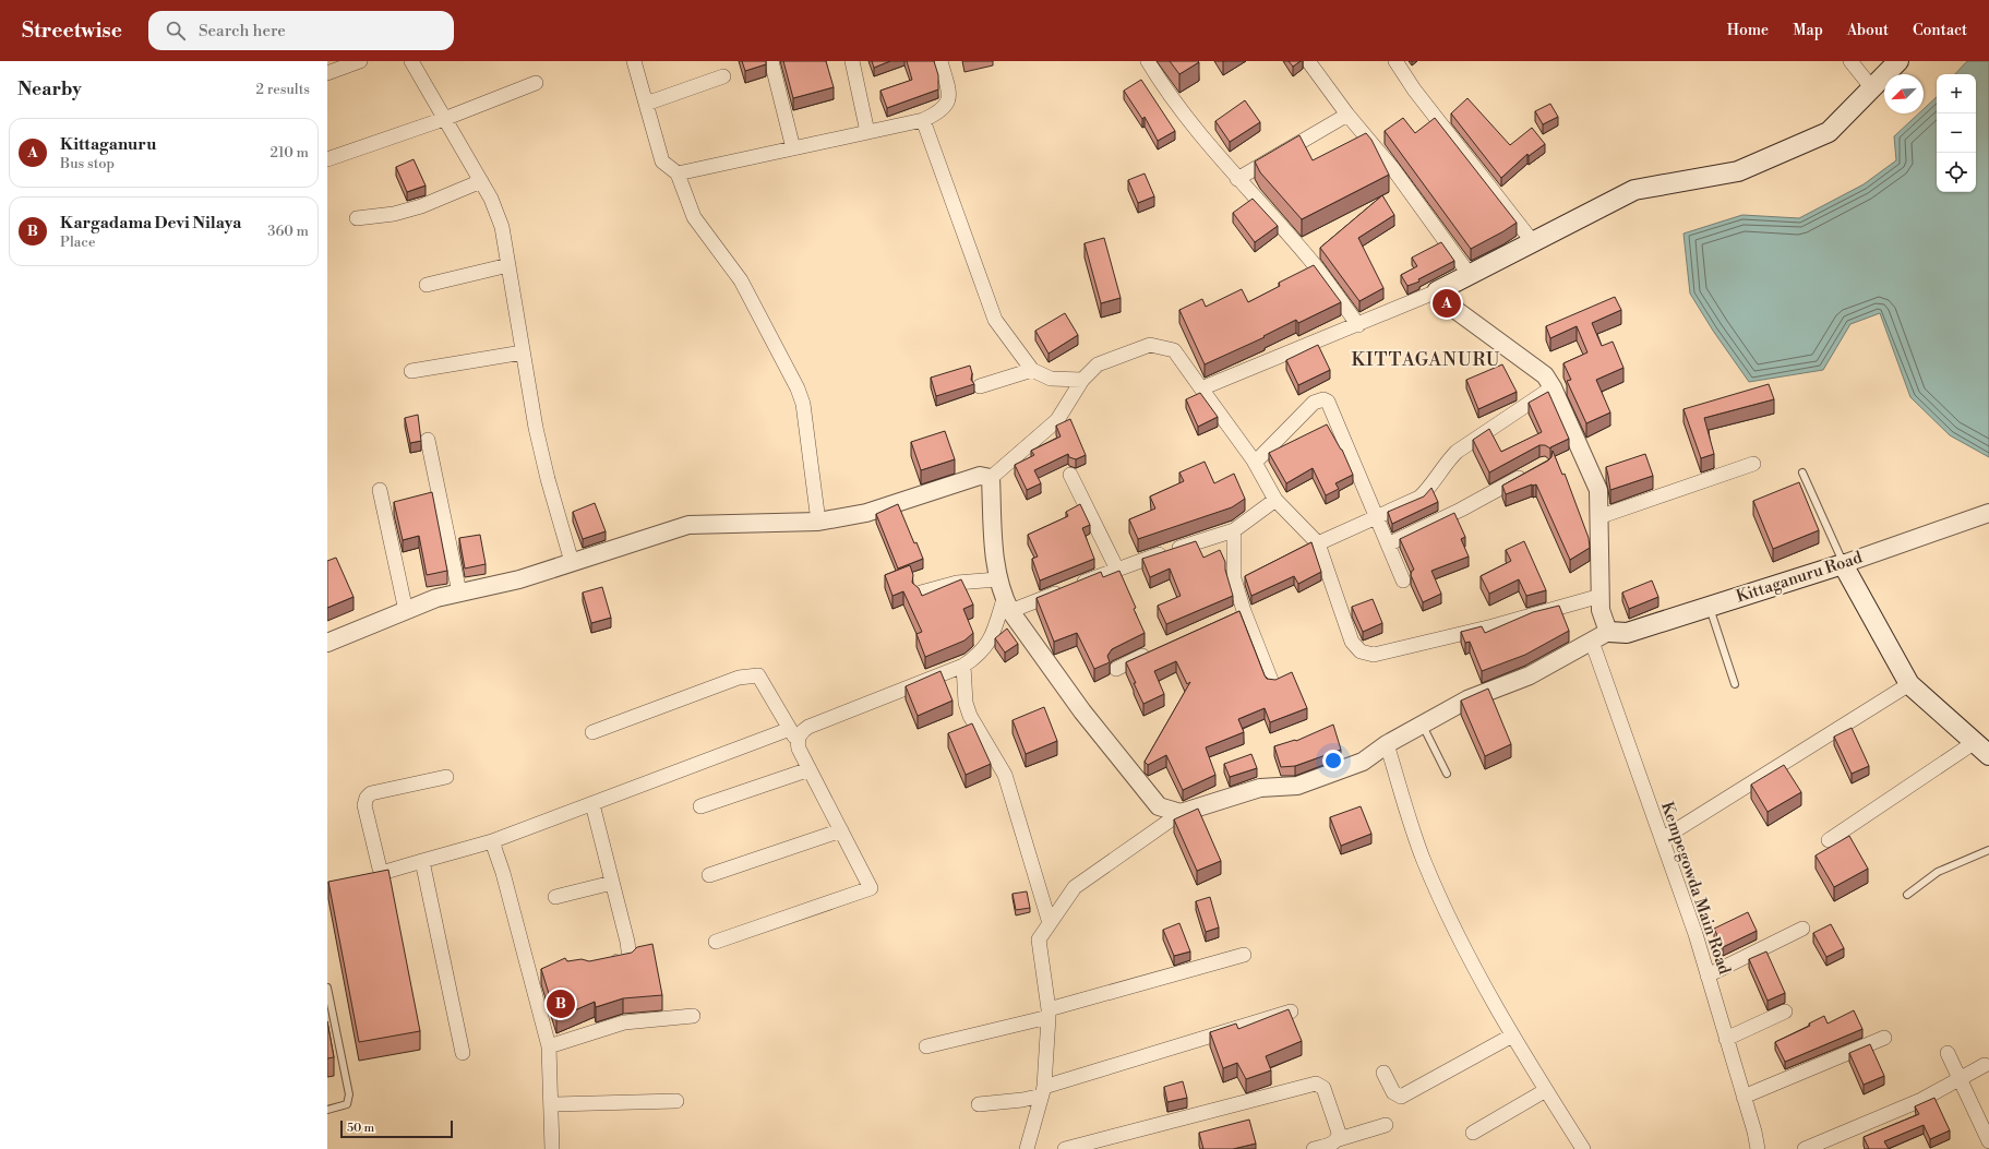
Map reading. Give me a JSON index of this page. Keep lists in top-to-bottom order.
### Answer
{
  "streets": {
    "main road": ["Kittaganuru Road"],
    "street": ["Kempegowda Main Road"]
  },
  "crossings": [
    ["Kittaganuru Road", "Kempegowda Main Road"]
  ],
  "districts": ["KITTAGANURU"],
  "scale_bar": "50 m",
  "north": "bottom left",
  "page": {
    "header": "Streetwise",
    "search": "Search here",
    "nav": [
      "Home",
      "Map",
      "About",
      "Contact"
    ],
    "heading": ["Nearby", "2 results"],
    "map_buttons": ["+", "−"],
    "list": [
      {
        "mark": "A",
        "name": "Kittaganuru",
        "note": "Bus stop",
        "value": "210 m"
      },
      {
        "mark": "B",
        "name": "Kargadama Devi Nilaya",
        "note": "Place",
        "value": "360 m"
      }
    ],
    "pins": ["A", "B"],
    "scale": "50 m"
  }
}
